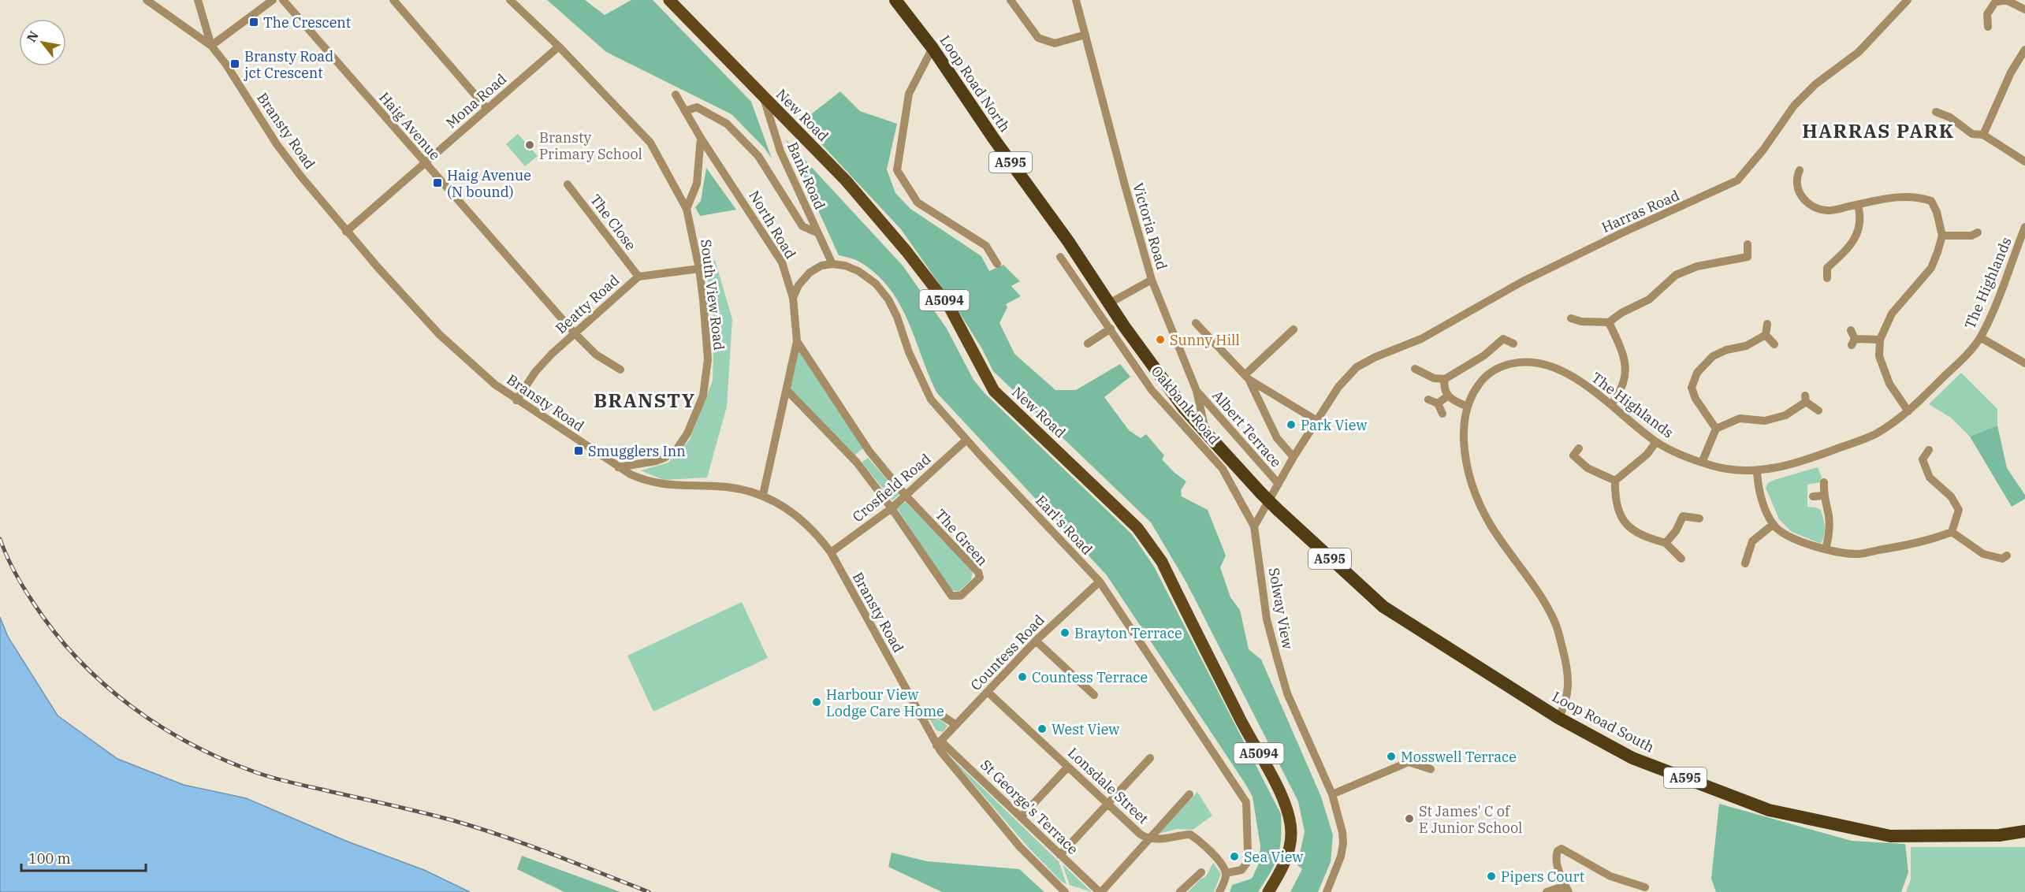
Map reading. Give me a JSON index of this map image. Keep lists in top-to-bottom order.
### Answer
{
  "streets": {
    "highway": ["Loop Road North", "A595", "Loop Road South"],
    "main road": ["New Road", "A5094"],
    "street": [
      "Mona Road",
      "Haig Avenue",
      "Bransty Road",
      "Bank Road",
      "Harras Road",
      "The Close",
      "North Road",
      "Victoria Road",
      "The Highlands",
      "South View Road",
      "Beatty Road",
      "Oakbank Road",
      "Albert Terrace",
      "Crosfield Road",
      "Earl's Road",
      "The Green",
      "Solway View",
      "Countess Road",
      "Lonsdale Street",
      "St George's Terrace"
    ]
  },
  "crossings": [
    ["Loop Road North", "Loop Road South"],
    ["Mona Road", "Haig Avenue"],
    ["Mona Road", "Bransty Road"],
    ["Mona Road", "South View Road"],
    ["New Road", "Bank Road"],
    ["Haig Avenue", "Beatty Road"],
    ["Bransty Road", "North Road"],
    ["Bransty Road", "South View Road"],
    ["Bransty Road", "Beatty Road"],
    ["Bransty Road", "Crosfield Road"],
    ["Bransty Road", "Countess Road"],
    ["Bransty Road", "St George's Terrace"],
    ["Bank Road", "Earl's Road"],
    ["The Close", "Beatty Road"],
    ["North Road", "The Green"],
    ["Victoria Road", "Oakbank Road"],
    ["Victoria Road", "Albert Terrace"],
    ["The Highlands", "Loop Road South"],
    ["South View Road", "Beatty Road"],
    ["Oakbank Road", "Solway View"],
    ["Crosfield Road", "Earl's Road"],
    ["Crosfield Road", "The Green"],
    ["Earl's Road", "Countess Road"],
    ["Countess Road", "Lonsdale Street"],
    ["Countess Road", "St George's Terrace"]
  ],
  "districts": ["HARRAS PARK", "BRANSTY"],
  "places": {
    "transit": [
      "The Crescent",
      "Bransty Road jct Crescent",
      "Haig Avenue (N bound)",
      "Smugglers Inn"
    ],
    "other": [
      "Bransty Primary School",
      "Sunny Hill",
      "Park View",
      "Brayton Terrace",
      "Countess Terrace",
      "Harbour View Lodge Care Home",
      "West View",
      "Mosswell Terrace",
      "St James' C of E Junior School",
      "Sea View",
      "Pipers Court"
    ]
  },
  "scale_bar": "100 m",
  "north": "top left"
}
